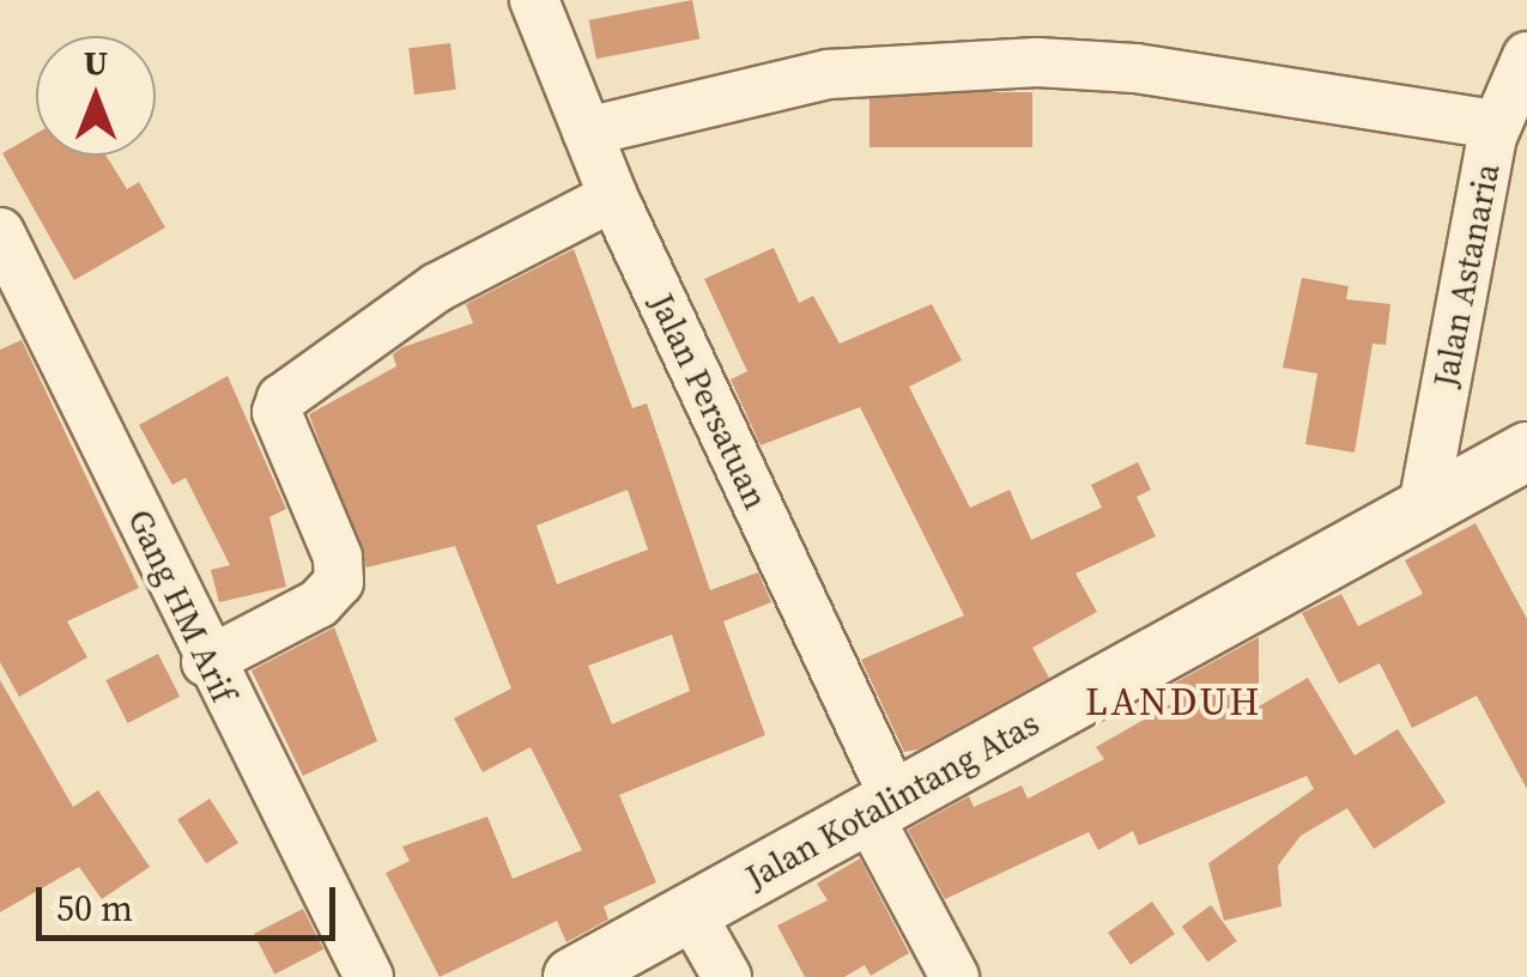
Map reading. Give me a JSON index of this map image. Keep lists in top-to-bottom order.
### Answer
{
  "streets": {
    "street": [
      "Jalan Astanaria",
      "Jalan Persatuan",
      "Gang HM Arif",
      "Jalan Kotalintang Atas"
    ]
  },
  "crossings": [
    ["Jalan Astanaria", "Jalan Kotalintang Atas"],
    ["Jalan Persatuan", "Jalan Kotalintang Atas"]
  ],
  "districts": ["LANDUH"],
  "scale_bar": "50 m",
  "north": "top"
}
